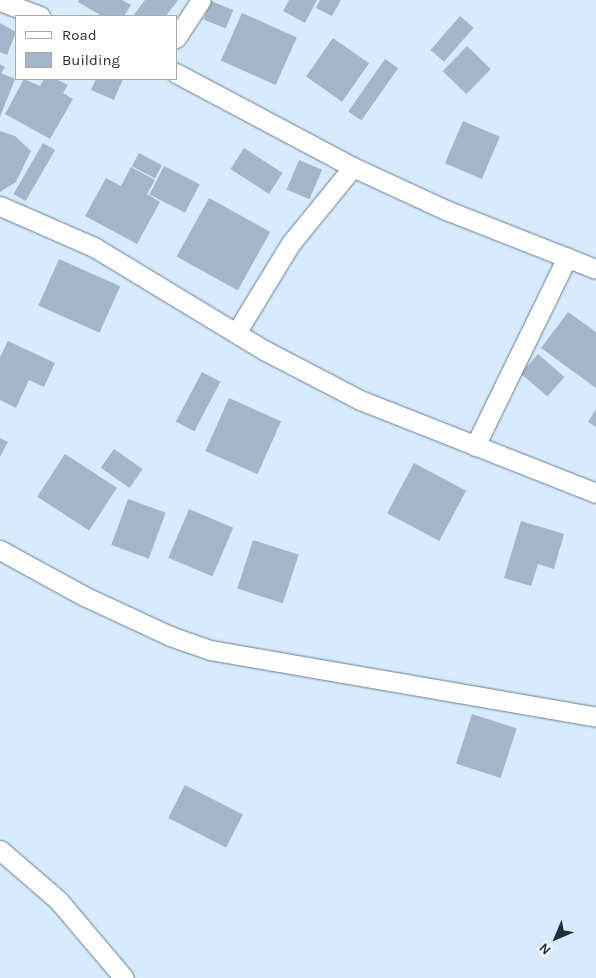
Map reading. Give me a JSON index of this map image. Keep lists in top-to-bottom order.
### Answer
{
  "legend": ["Road", "Building"],
  "north": "bottom left"
}
